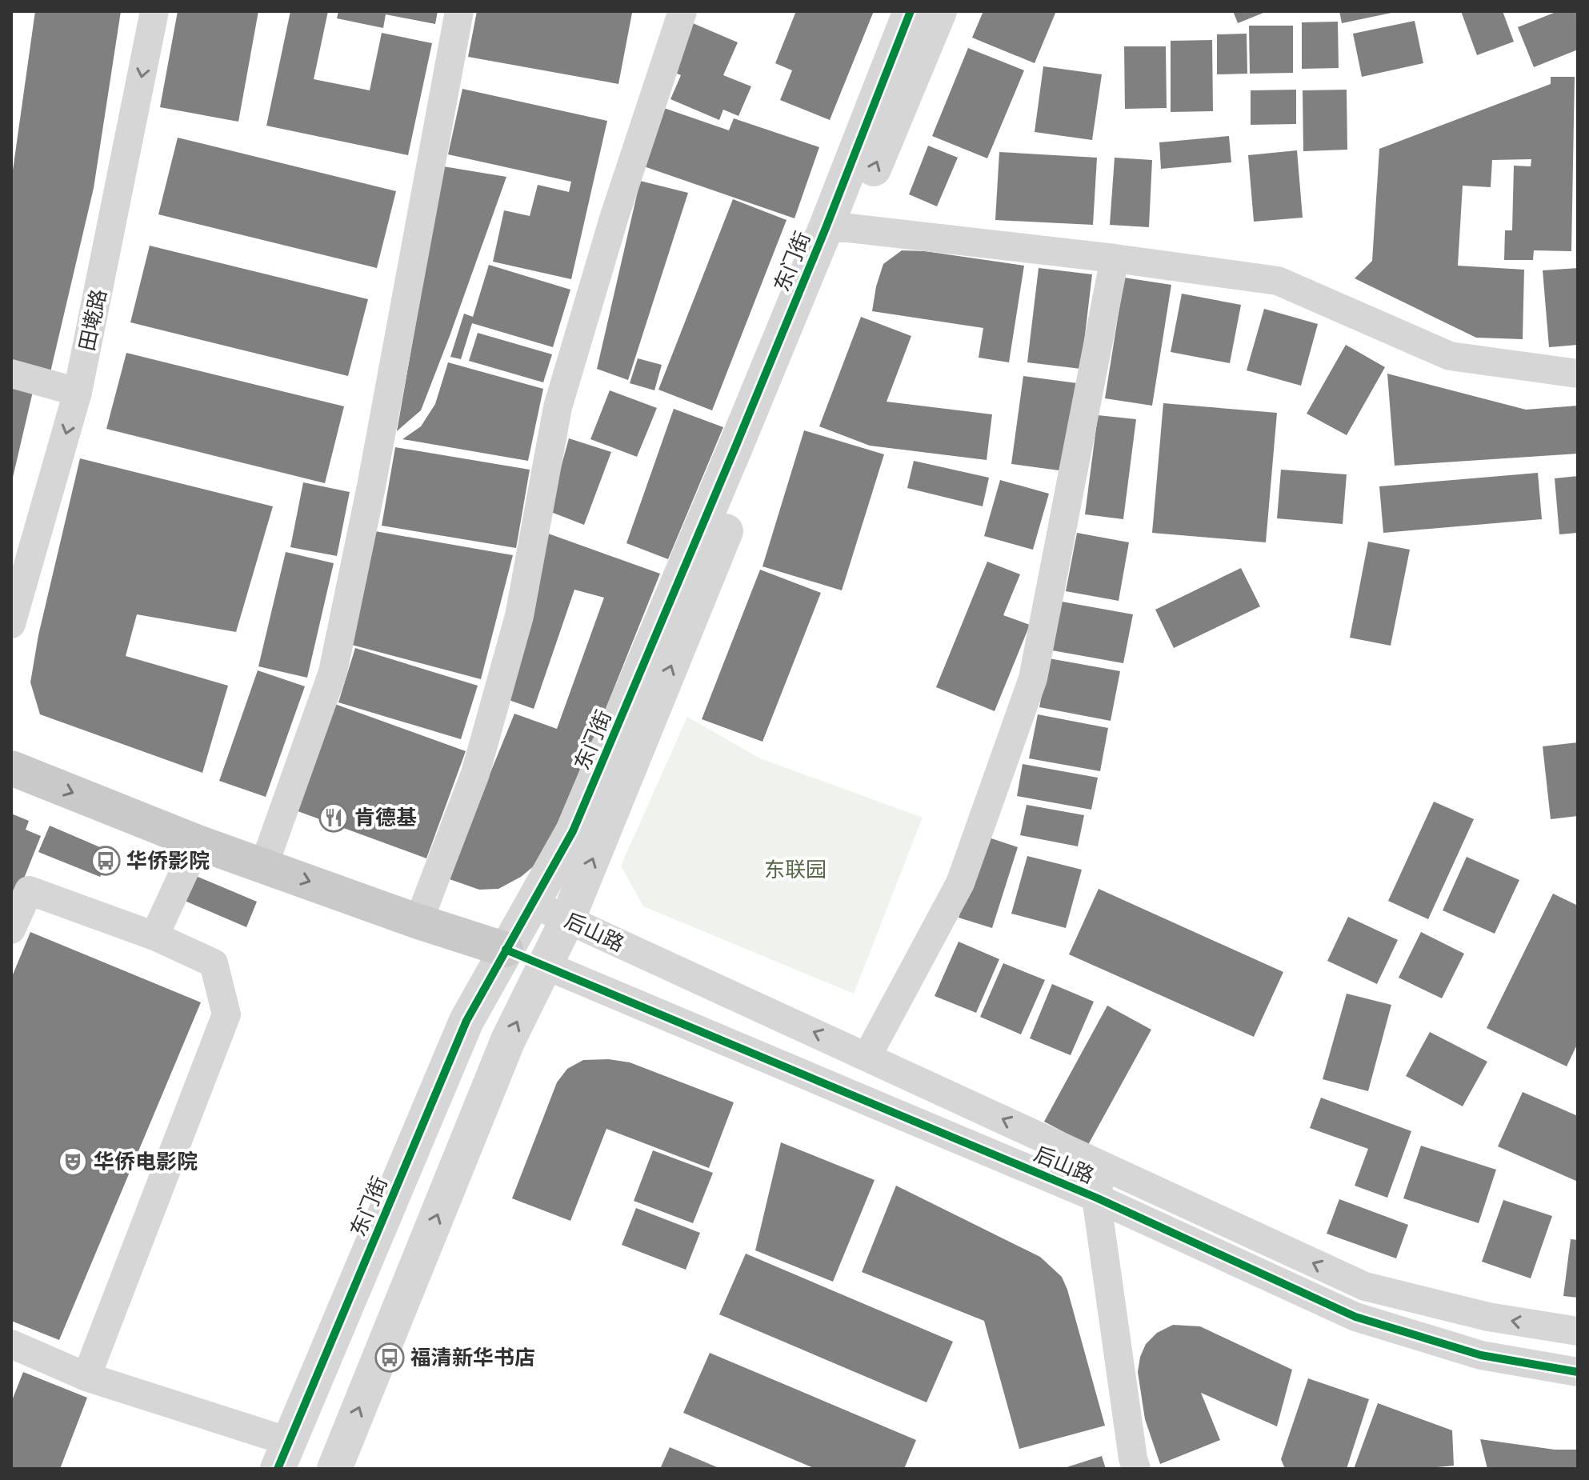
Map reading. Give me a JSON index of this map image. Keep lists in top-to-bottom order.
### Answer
{
  "streets": {
    "street": ["东门街", "田墘路", "后山路"]
  },
  "crossings": [
    ["东门街", "后山路"]
  ],
  "one_way": ["田墘路"],
  "parks": ["东联园"],
  "places": {
    "restaurant": ["肯德基"],
    "bus stop": ["华侨影院", "福清新华书店"],
    "theatre": ["华侨电影院"]
  }
}
